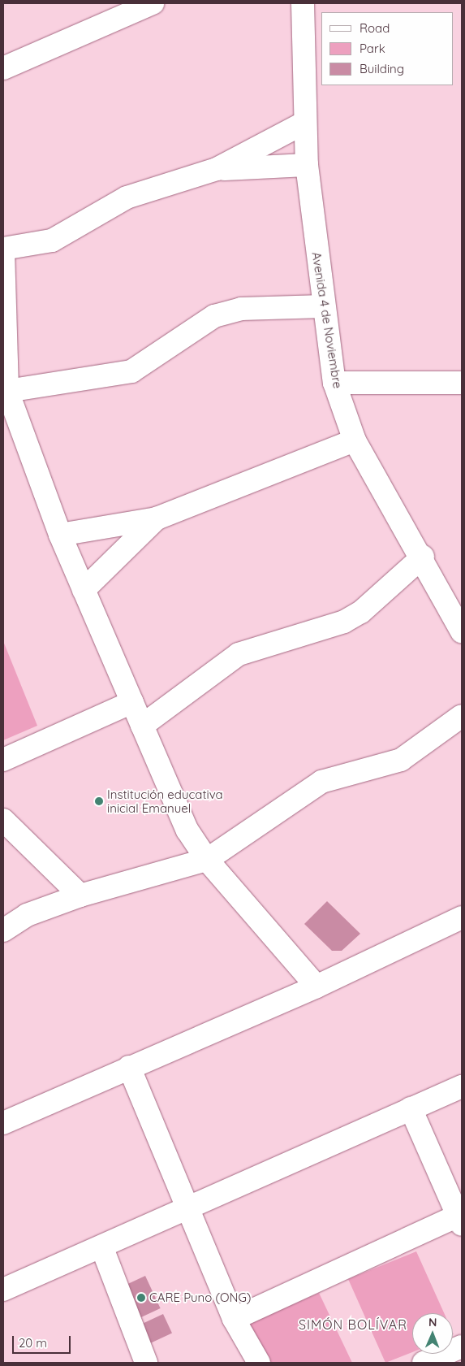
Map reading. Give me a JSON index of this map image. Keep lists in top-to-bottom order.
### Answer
{
  "streets": {
    "street": ["Avenida 4 de Noviembre"]
  },
  "districts": ["SIMÓN BOLÍVAR"],
  "places": ["Institución educativa inicial Emanuel", "CARE Puno (ONG)"],
  "legend": ["Road", "Park", "Building"],
  "scale_bar": "20 m",
  "north": "top"
}
